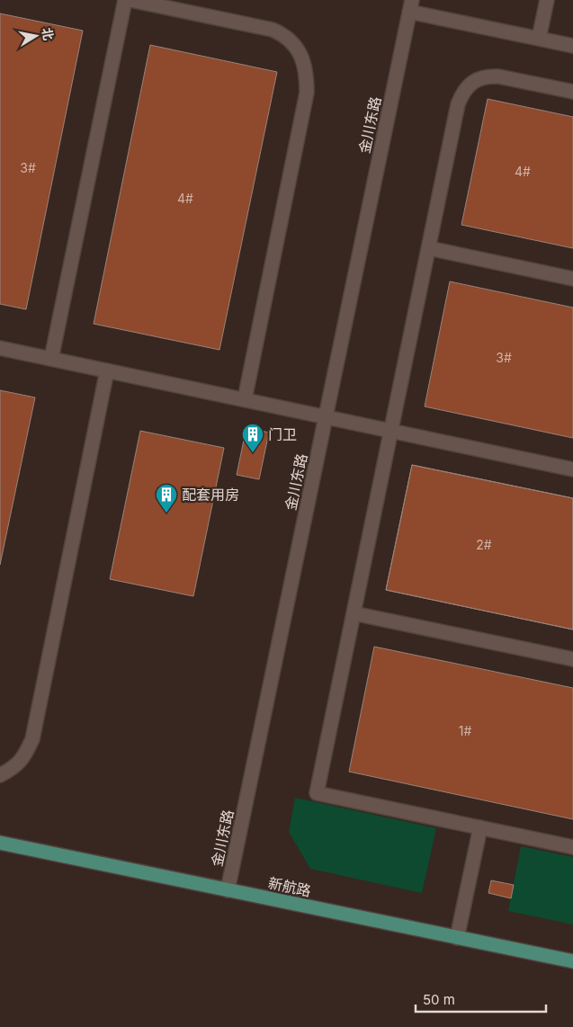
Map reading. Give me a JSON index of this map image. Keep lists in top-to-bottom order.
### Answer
{
  "streets": {
    "main road": ["新航路"],
    "street": ["金川东路"]
  },
  "crossings": [
    ["金川东路", "新航路"]
  ],
  "places": {
    "building": ["门卫", "配套用房"]
  },
  "house_numbers": [
    "3#",
    "4#",
    "4#",
    "3#",
    "2#",
    "1#"
  ],
  "scale_bar": "50 m",
  "north": "right"
}
